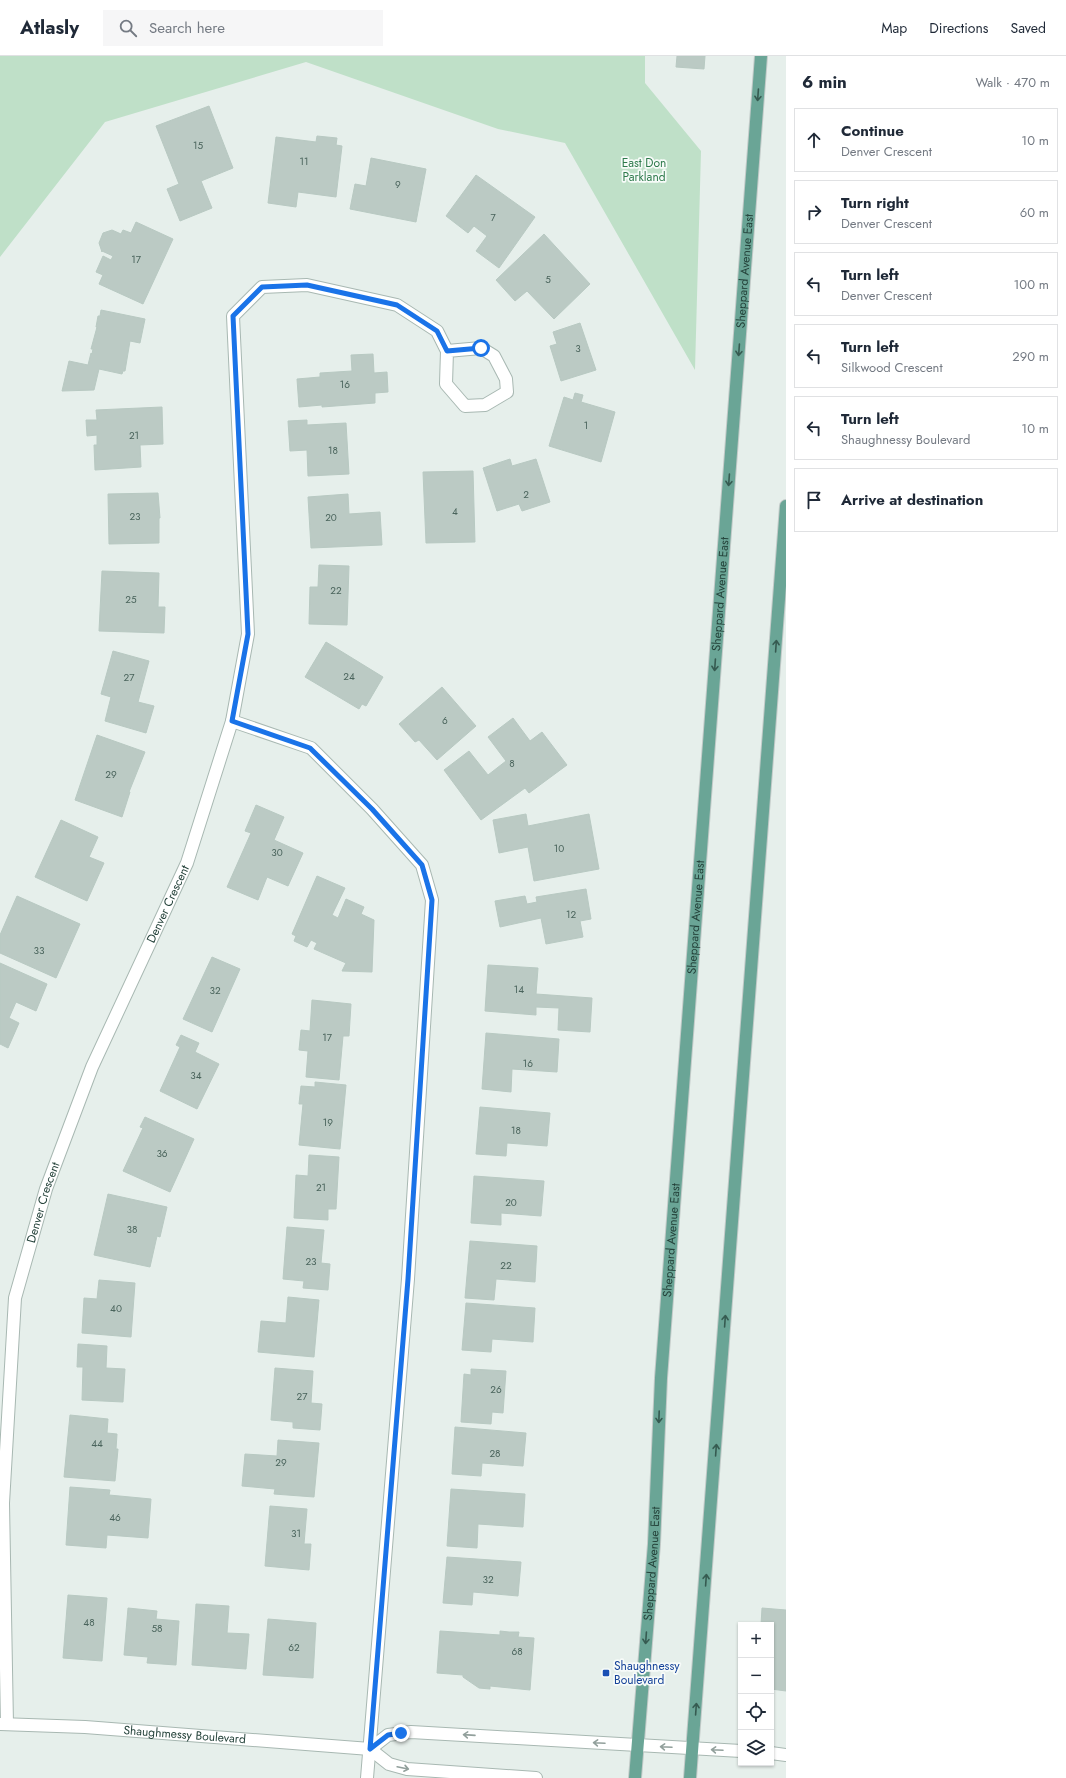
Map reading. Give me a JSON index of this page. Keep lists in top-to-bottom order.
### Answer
{
  "streets": {
    "main road": ["Sheppard Avenue East"],
    "street": ["Denver Crescent", "Shaughmessy Boulevard"]
  },
  "crossings": [
    ["Denver Crescent", "Shaughmessy Boulevard"]
  ],
  "parks": ["East Don Parkland"],
  "places": {
    "transit": ["Shaughnessy Boulevard"]
  },
  "house_numbers": [
    "15",
    "11",
    "9",
    "7",
    "17",
    "5",
    "3",
    "16",
    "1",
    "21",
    "18",
    "2",
    "4",
    "23",
    "20",
    "22",
    "25",
    "24",
    "27",
    "6",
    "8",
    "29",
    "10",
    "30",
    "12",
    "33",
    "14",
    "32",
    "17",
    "16",
    "34",
    "19",
    "18",
    "36",
    "21",
    "20",
    "38",
    "23",
    "22",
    "40",
    "26",
    "27",
    "44",
    "28",
    "29",
    "46",
    "31",
    "32",
    "48",
    "58",
    "62",
    "68"
  ],
  "page": {
    "header": "Atlasly",
    "search": "Search here",
    "nav": ["Map", "Directions", "Saved"],
    "heading": ["6 min", "Walk · 470 m"],
    "list": [
      ["Continue", "Denver Crescent", "10 m"],
      ["Turn right", "Denver Crescent", "60 m"],
      ["Turn left", "Denver Crescent", "100 m"],
      ["Turn left", "Silkwood Crescent", "290 m"],
      ["Turn left", "Shaughnessy Boulevard", "10 m"],
      "Arrive at destination"
    ],
    "map_buttons": ["+", "−"]
  }
}
